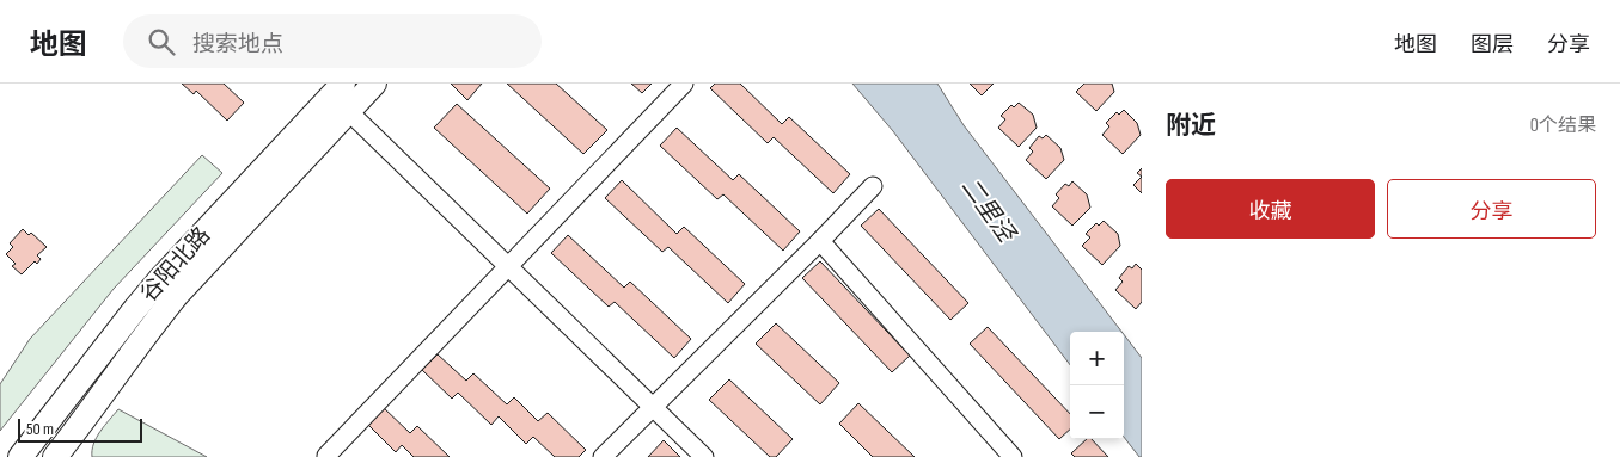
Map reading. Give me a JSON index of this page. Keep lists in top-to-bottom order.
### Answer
{
  "streets": {
    "main road": ["谷阳北路"]
  },
  "water": ["二里泾"],
  "scale_bar": "50 m",
  "page": {
    "header": "地图",
    "search": "搜索地点",
    "nav": ["地图", "图层", "分享"],
    "heading": ["附近", "0个结果"],
    "buttons": ["收藏", "分享"],
    "map_buttons": ["+", "−"],
    "scale": "50 m"
  }
}
